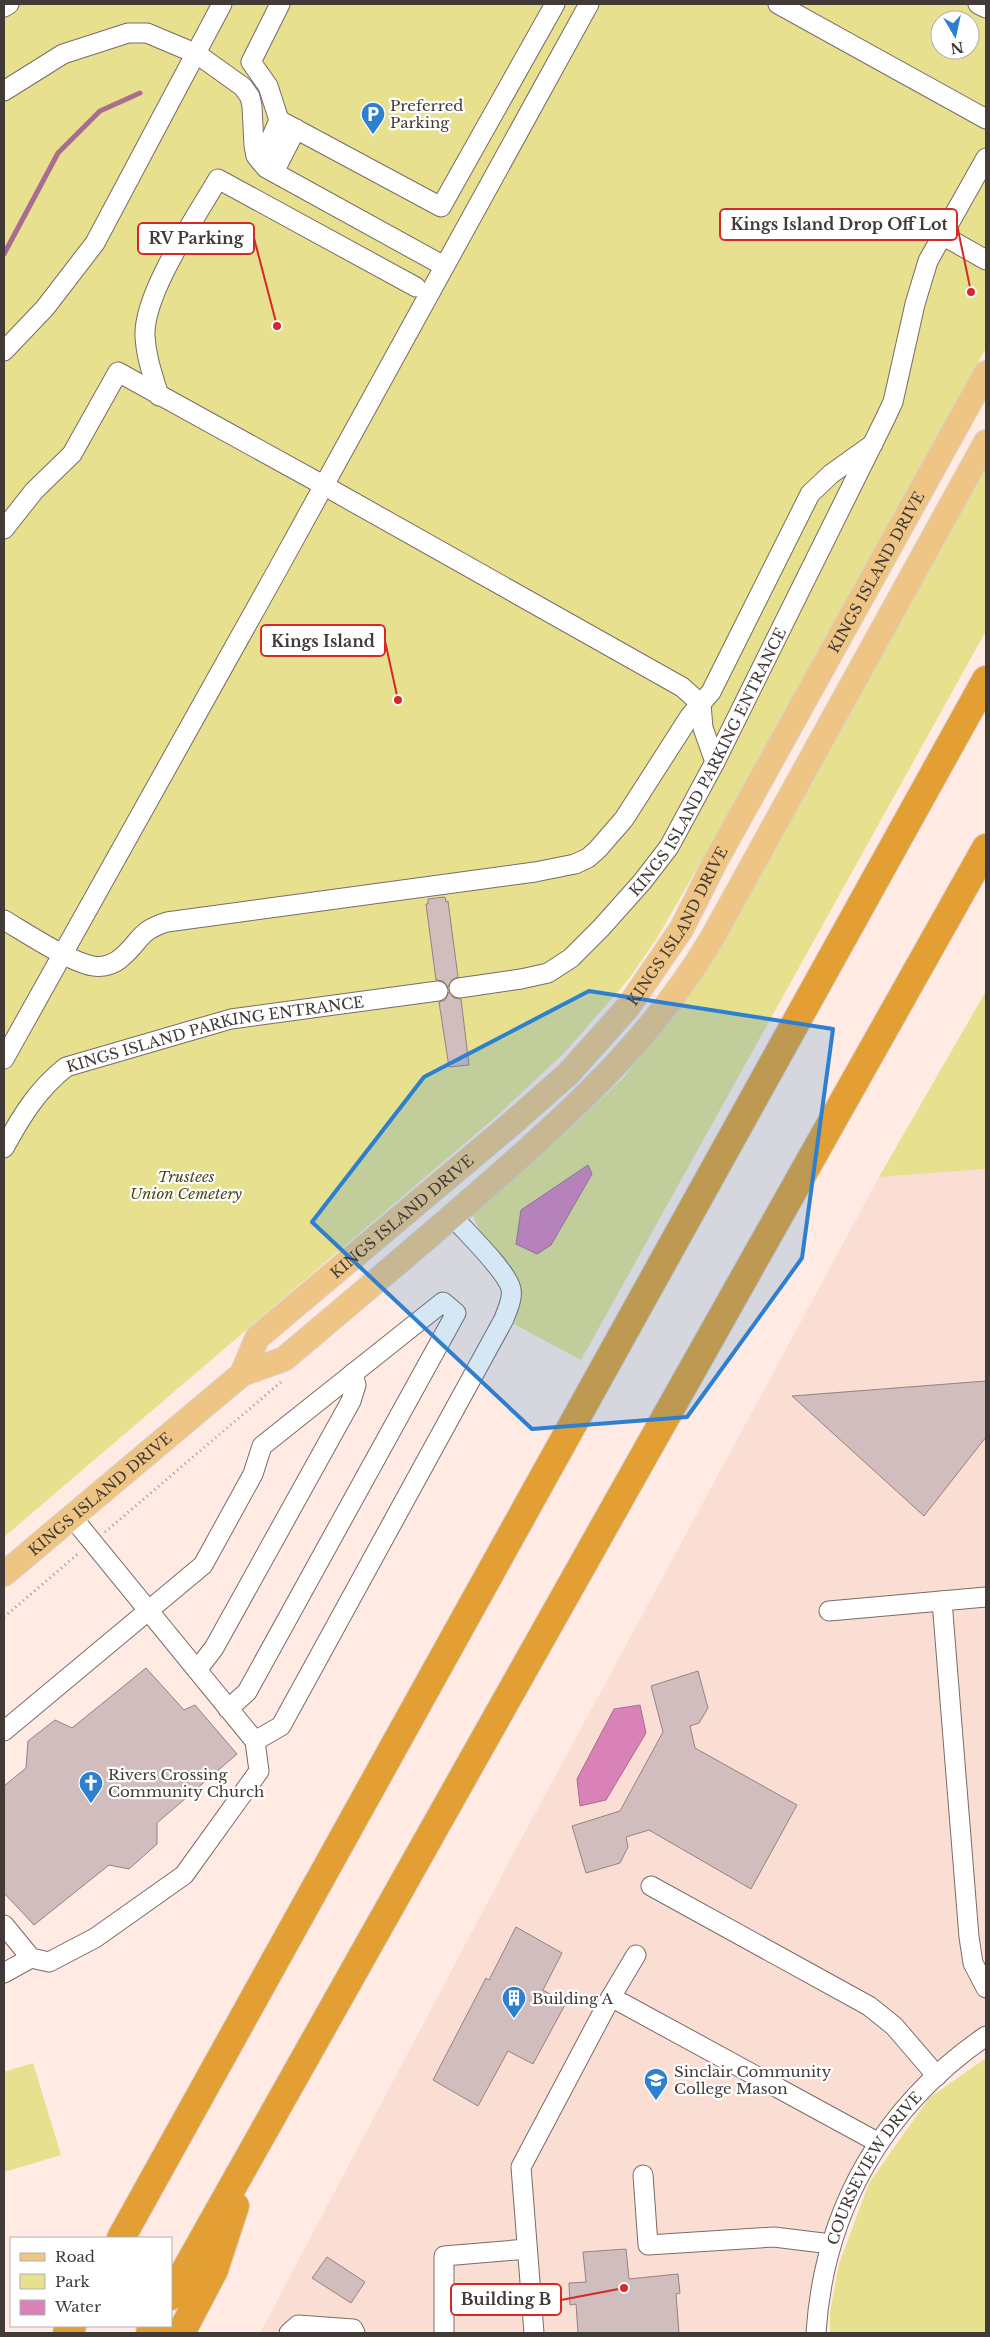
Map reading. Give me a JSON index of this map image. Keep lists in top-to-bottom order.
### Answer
{
  "streets": {
    "main road": ["KINGS ISLAND DRIVE"],
    "street": ["KINGS ISLAND PARKING ENTRANCE", "COURSEVIEW DRIVE"]
  },
  "parks": ["Trustees Union Cemetery"],
  "places": {
    "parking": ["Preferred Parking"],
    "other": [
      "Kings Island Drop Off Lot",
      "RV Parking",
      "Kings Island",
      "Building B"
    ],
    "church": ["Rivers Crossing Community Church"],
    "building": ["Building A"],
    "school or university": ["Sinclair Community College Mason"]
  },
  "legend": ["Road", "Park", "Water"],
  "north": "bottom"
}
